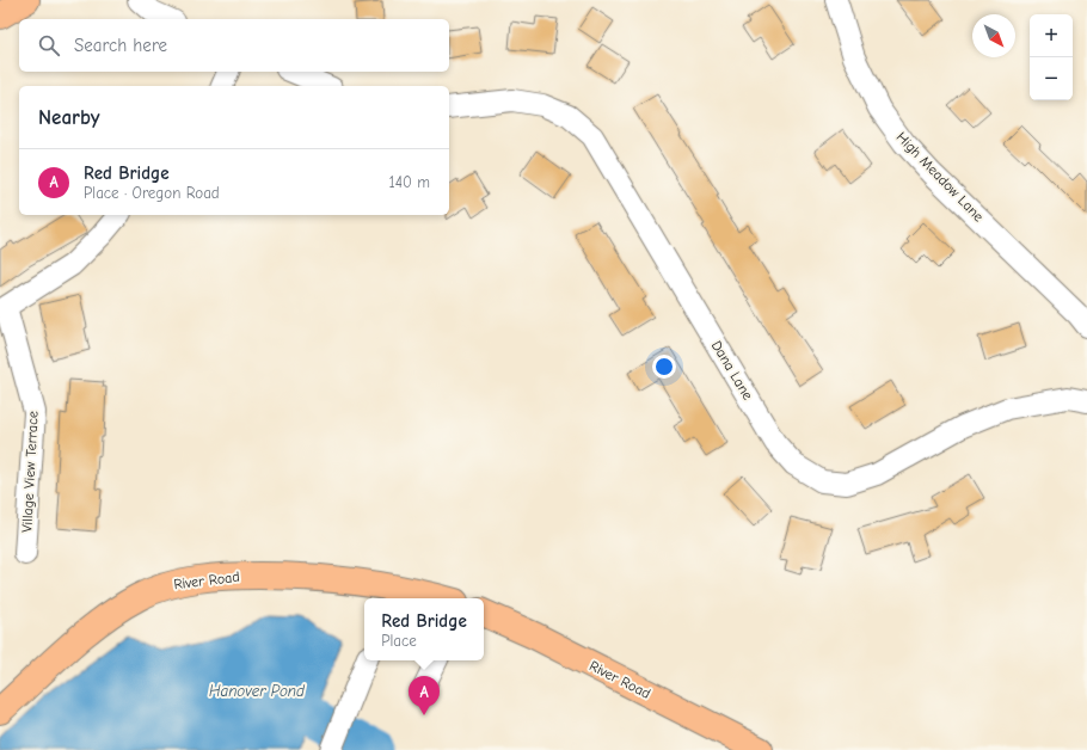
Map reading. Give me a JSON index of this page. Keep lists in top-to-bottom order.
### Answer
{
  "streets": {
    "main road": ["River Road"],
    "street": ["High Meadow Lane", "Dana Lane", "Village View Terrace"]
  },
  "water": ["Hanover Pond"],
  "north": "bottom right",
  "page": {
    "map_buttons": ["+", "−"],
    "search": "Search here",
    "heading": "Nearby",
    "list": [
      {
        "mark": "A",
        "name": "Red Bridge",
        "note": "Place · Oregon Road",
        "value": "140 m"
      }
    ],
    "popup": ["Red Bridge", "Place"],
    "pins": "A"
  }
}
